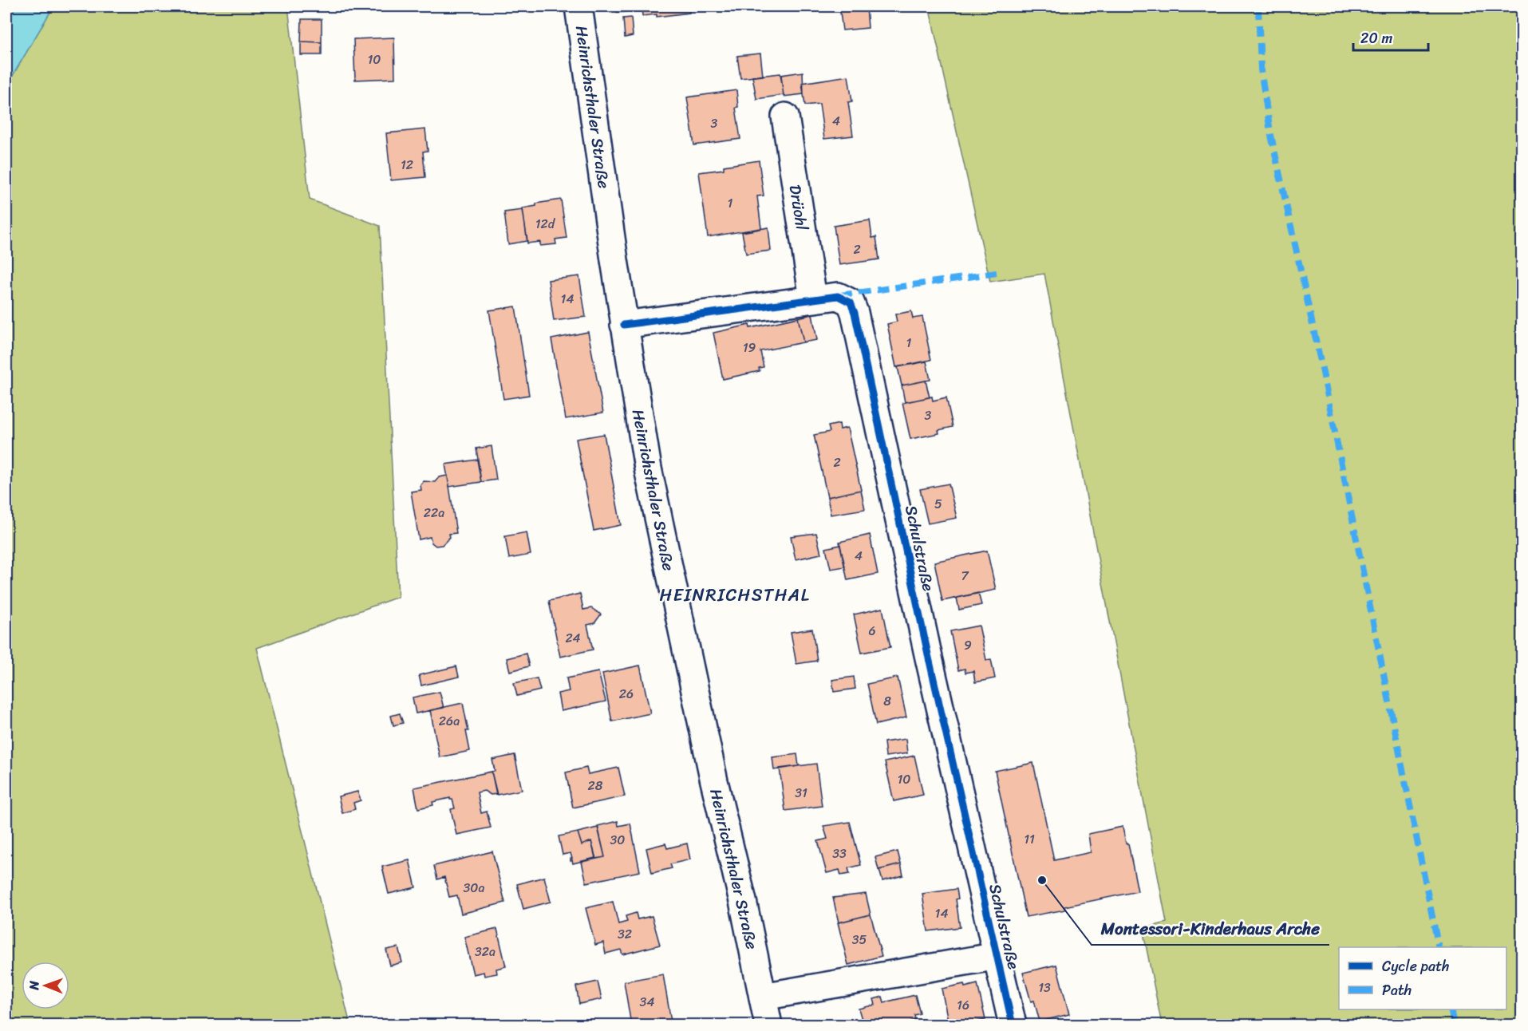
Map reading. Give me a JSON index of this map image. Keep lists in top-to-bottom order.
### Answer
{
  "streets": {
    "street": ["Heinrichsthaler Straße", "Drüohl", "Schulstraße"]
  },
  "crossings": [
    ["Heinrichsthaler Straße", "Schulstraße"],
    ["Drüohl", "Schulstraße"]
  ],
  "districts": ["HEINRICHSTHAL"],
  "places": ["Montessori-Kinderhaus Arche"],
  "house_numbers": [
    "10",
    "4",
    "3",
    "12",
    "1",
    "12d",
    "2",
    "14",
    "1",
    "19",
    "3",
    "2",
    "5",
    "22a",
    "4",
    "7",
    "6",
    "24",
    "9",
    "26",
    "8",
    "26a",
    "10",
    "28",
    "31",
    "11",
    "30",
    "33",
    "30a",
    "14",
    "32",
    "35",
    "32a",
    "13",
    "34",
    "16"
  ],
  "legend": ["Cycle path", "Path"],
  "scale_bar": "20 m",
  "north": "left"
}
